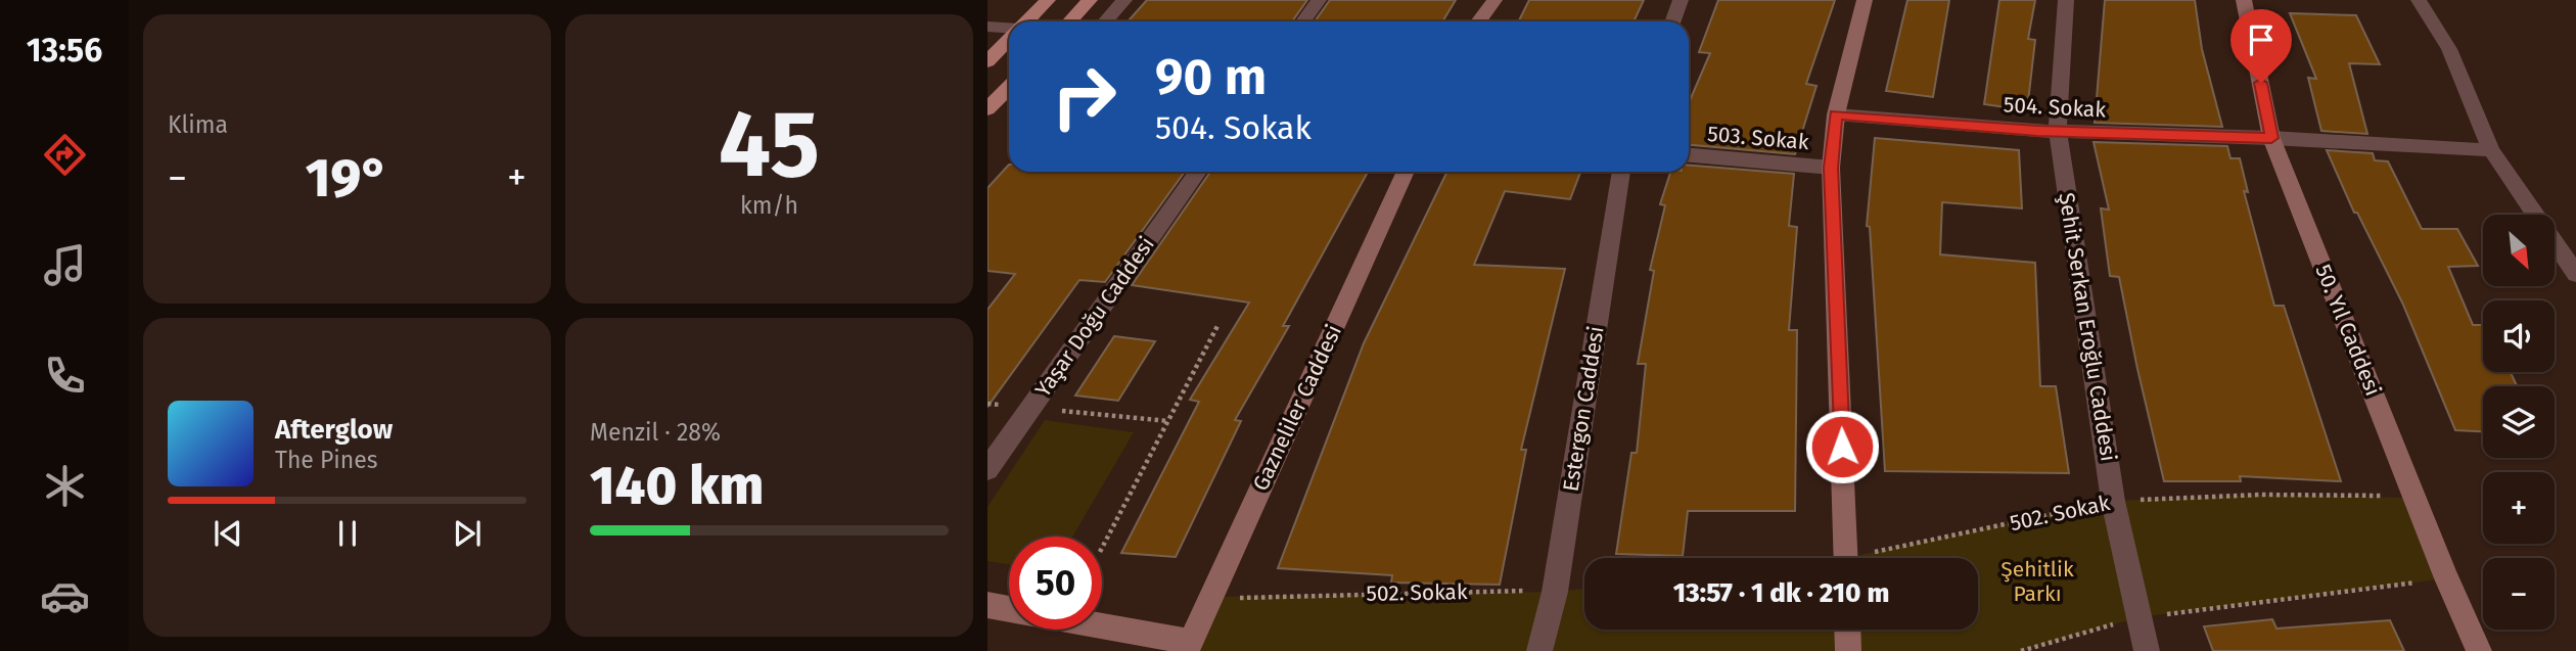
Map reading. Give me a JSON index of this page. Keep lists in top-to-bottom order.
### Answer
{
  "streets": {
    "main road": ["50. Yıl Caddesi", "Gazneliler Caddesi"],
    "street": [
      "504. Sokak",
      "503. Sokak",
      "Yaşar Doğu Caddesi",
      "Şehit Serkan Eroğlu Caddesi",
      "Estergon Caddesi"
    ],
    "path": ["502. Sokak"]
  },
  "crossings": [
    ["504. Sokak", "Şehit Serkan Eroğlu Caddesi"],
    ["504. Sokak", "50. Yıl Caddesi"],
    ["Şehit Serkan Eroğlu Caddesi", "502. Sokak"],
    ["Estergon Caddesi", "502. Sokak"]
  ],
  "parks": ["Şehitlik Parkı"],
  "north": "bottom right",
  "page": {
    "tabs": "13:56",
    "tile": [
      "Klima",
      ["45", "km/h"],
      ["Menzil · 28%", "140 km"]
    ],
    "turn": ["90 m", "504. Sokak"],
    "heat": ["−", "19°", "+"],
    "map_buttons": ["+", "−"],
    "song": ["Afterglow", "The Pines"],
    "limit": "50",
    "trip": "13:57 · 1 dk · 210 m"
  }
}
